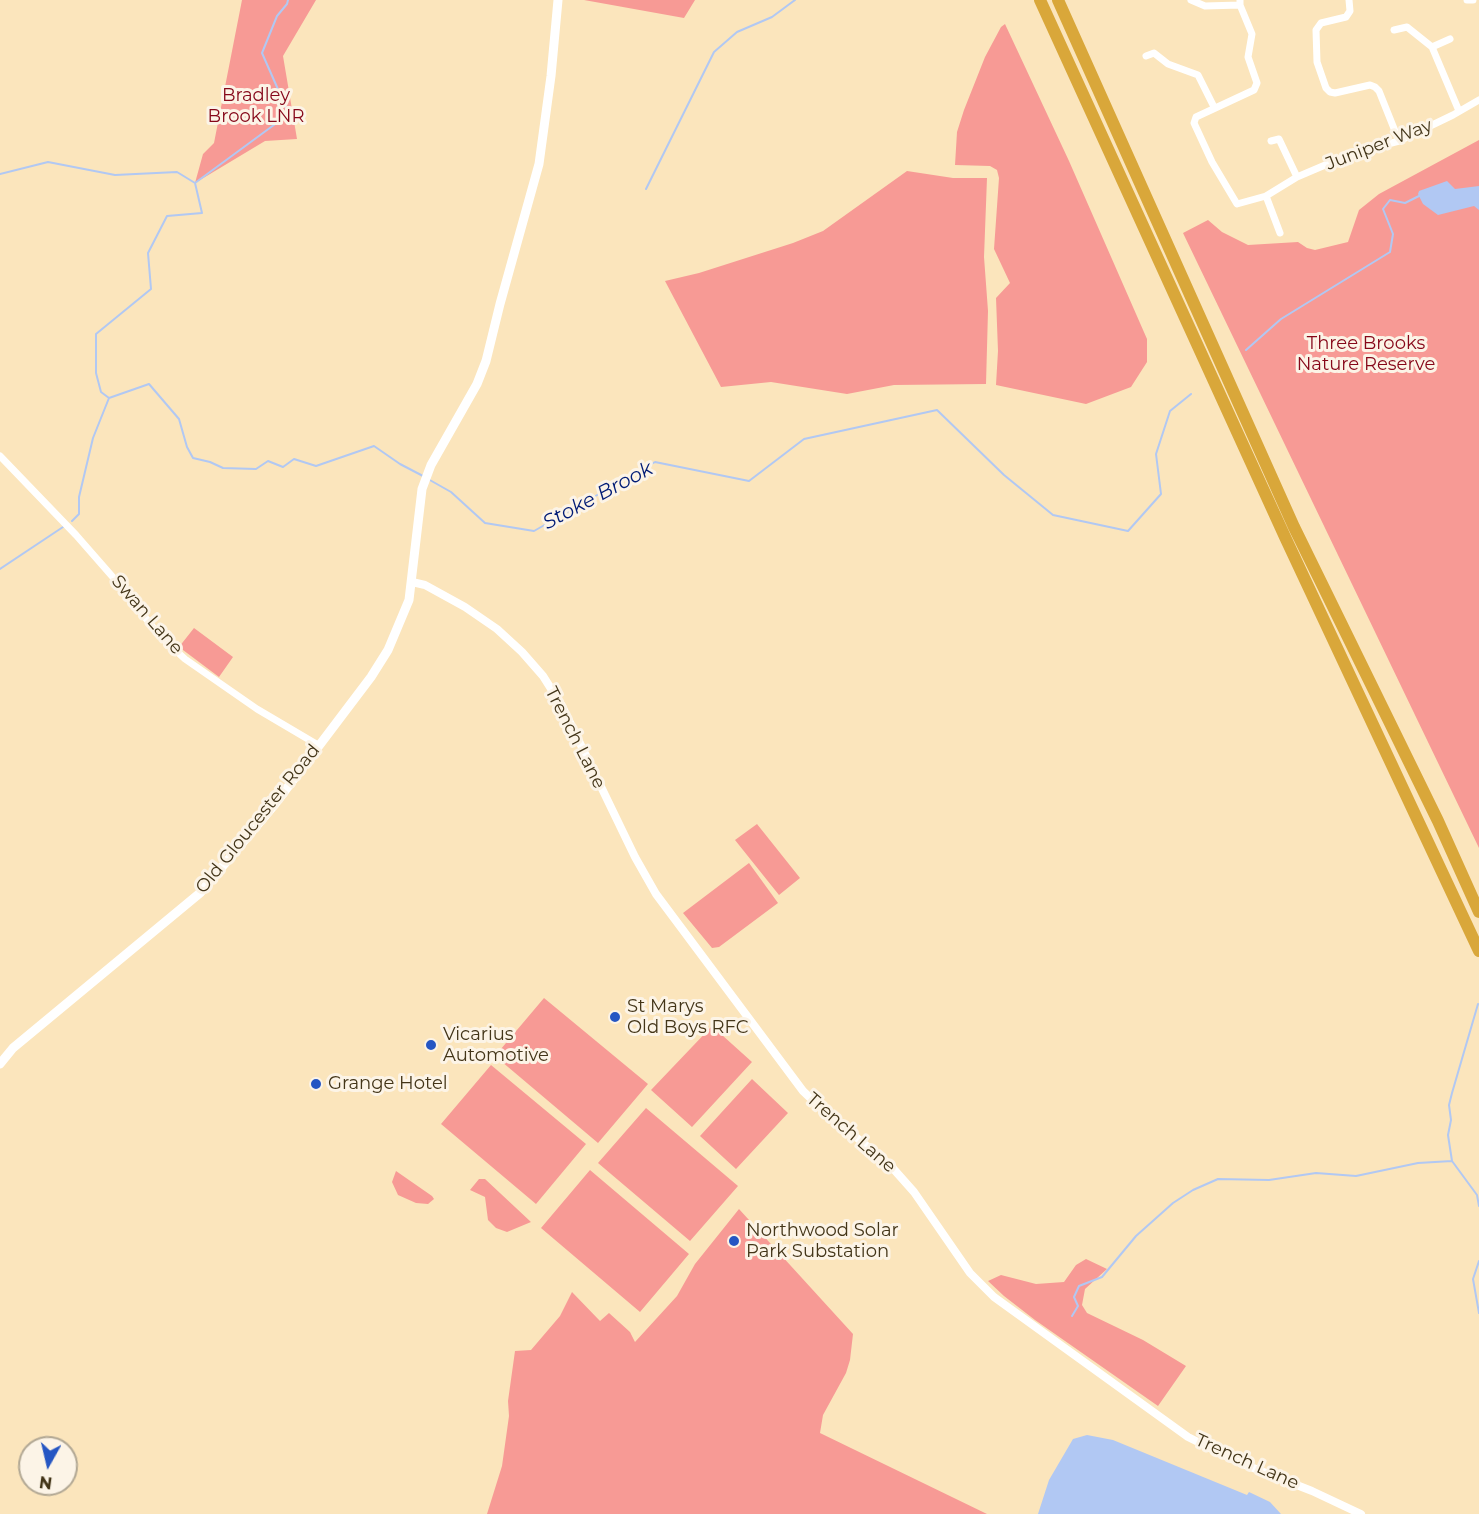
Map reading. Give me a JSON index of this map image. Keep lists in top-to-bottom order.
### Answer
{
  "streets": {
    "main road": ["Old Gloucester Road"],
    "street": ["Juniper Way", "Swan Lane", "Trench Lane"]
  },
  "crossings": [
    ["Swan Lane", "Old Gloucester Road"],
    ["Trench Lane", "Old Gloucester Road"]
  ],
  "water": ["Stoke Brook"],
  "parks": ["Bradley Brook LNR", "Three Brooks Nature Reserve"],
  "places": [
    "St Marys Old Boys RFC",
    "Vicarius Automotive",
    "Grange Hotel",
    "Northwood Solar Park Substation"
  ],
  "north": "bottom"
}
